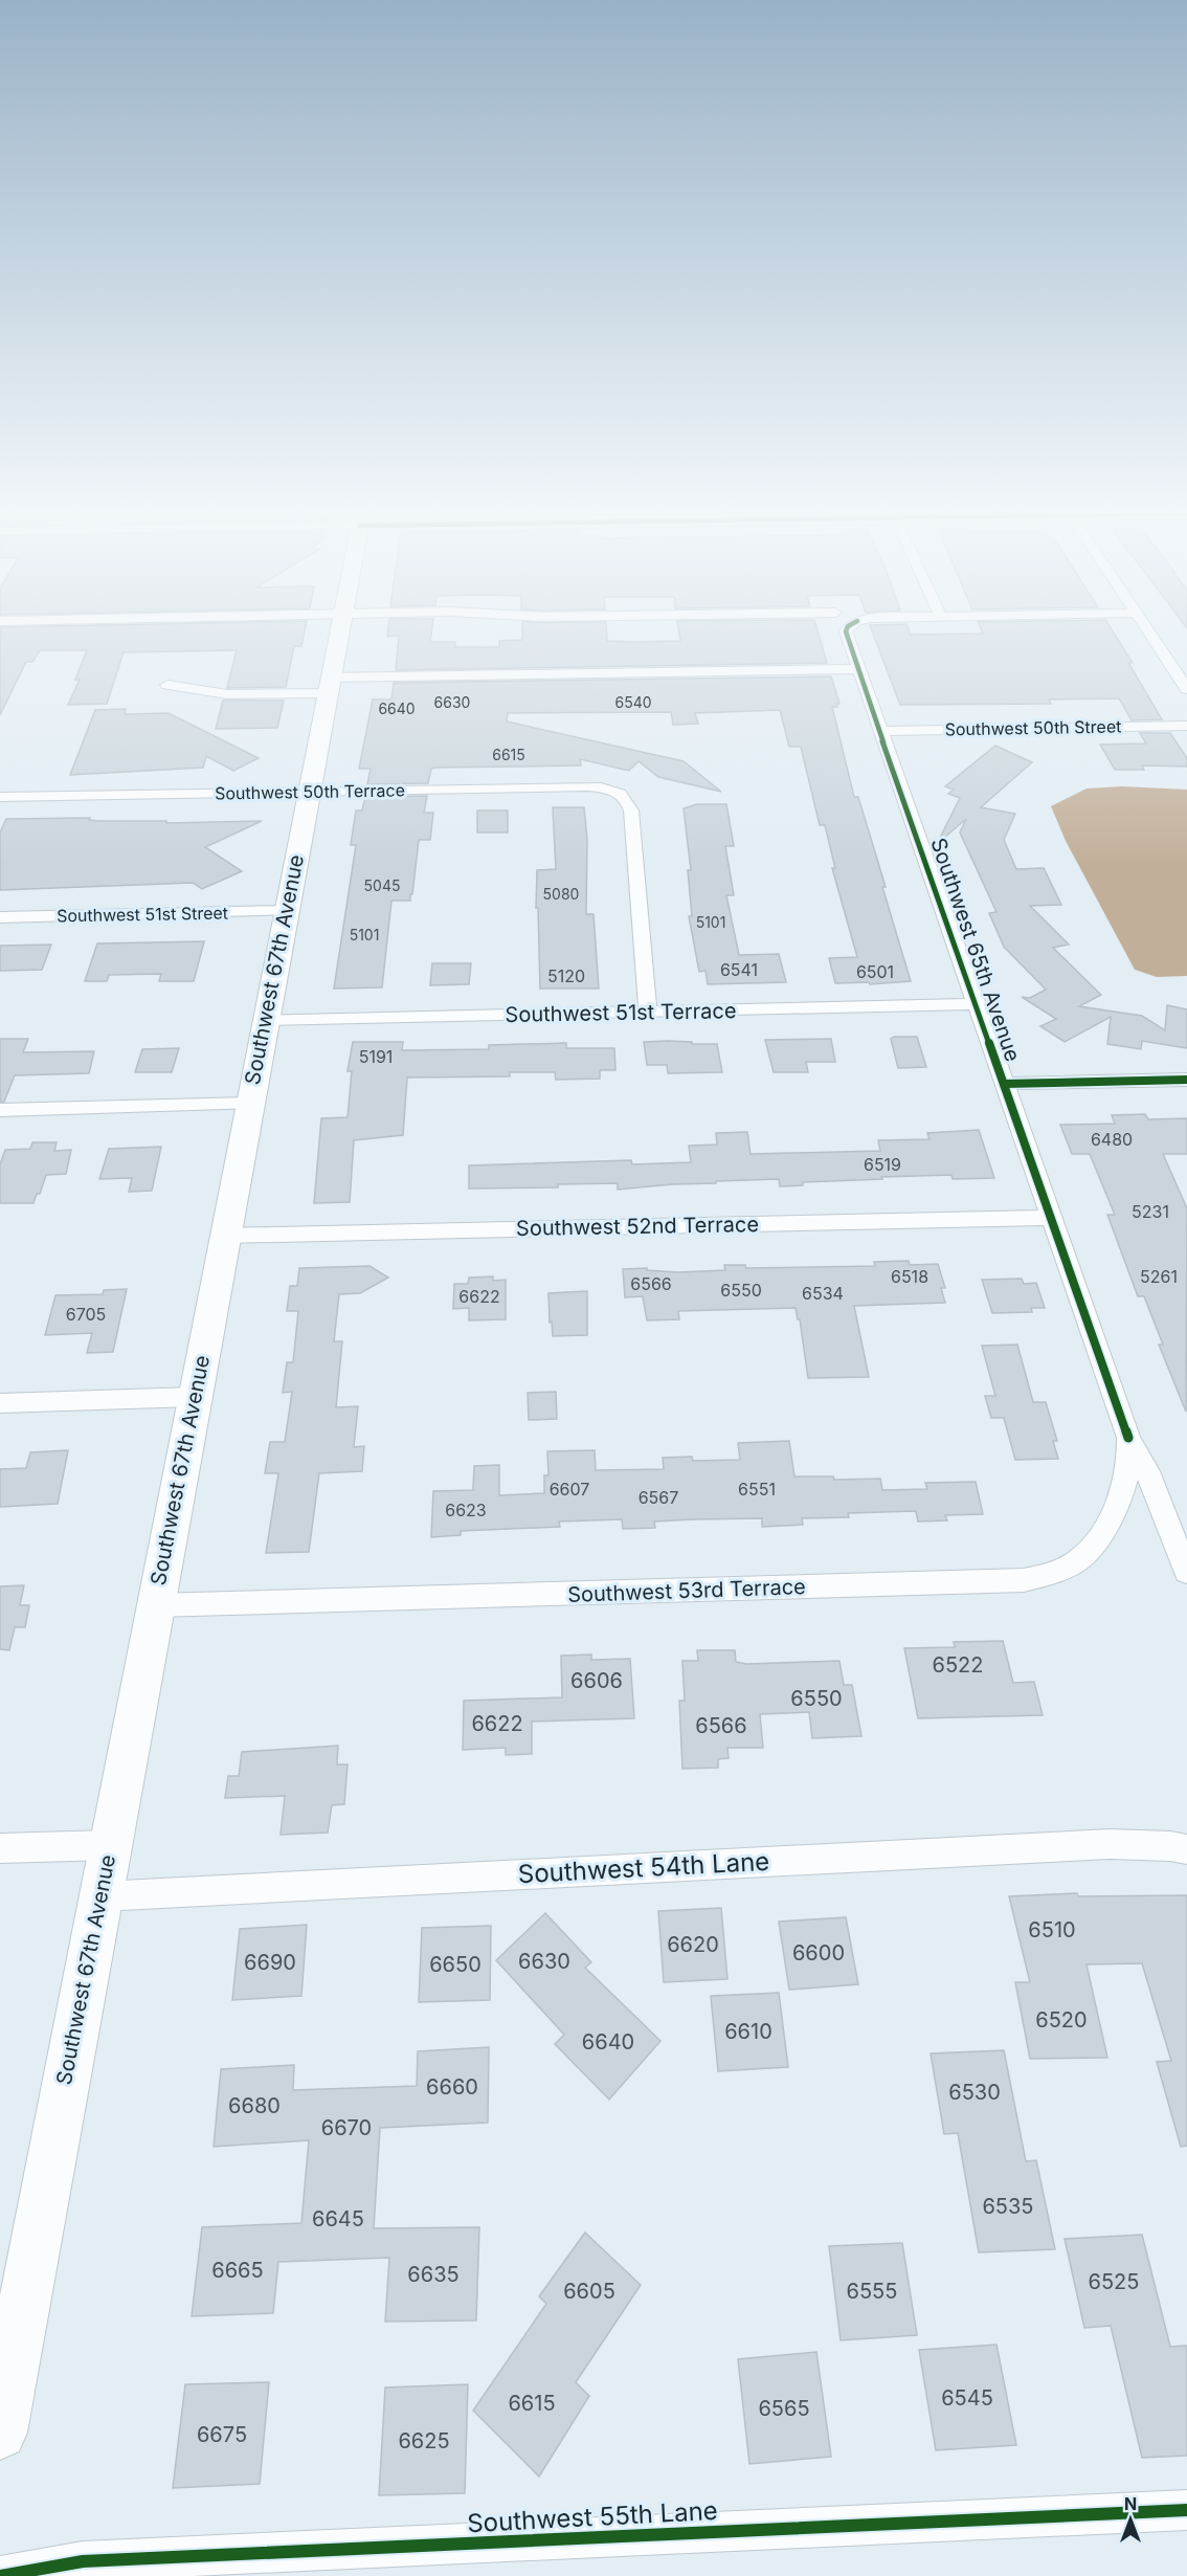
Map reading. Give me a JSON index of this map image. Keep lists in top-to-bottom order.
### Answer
{
  "streets": {
    "main road": ["Southwest 67th Avenue"],
    "street": [
      "Southwest 50th Street",
      "Southwest 50th Terrace",
      "Southwest 51st Street",
      "Southwest 65th Avenue",
      "Southwest 51st Terrace",
      "Southwest 52nd Terrace",
      "Southwest 53rd Terrace",
      "Southwest 54th Lane",
      "Southwest 55th Lane"
    ]
  },
  "crossings": [
    ["Southwest 50th Street", "Southwest 65th Avenue"],
    ["Southwest 50th Terrace", "Southwest 67th Avenue"],
    ["Southwest 50th Terrace", "Southwest 51st Terrace"],
    ["Southwest 51st Street", "Southwest 67th Avenue"],
    ["Southwest 65th Avenue", "Southwest 51st Terrace"],
    ["Southwest 65th Avenue", "Southwest 52nd Terrace"],
    ["Southwest 65th Avenue", "Southwest 53rd Terrace"],
    ["Southwest 67th Avenue", "Southwest 51st Terrace"],
    ["Southwest 67th Avenue", "Southwest 52nd Terrace"],
    ["Southwest 67th Avenue", "Southwest 53rd Terrace"],
    ["Southwest 67th Avenue", "Southwest 54th Lane"]
  ],
  "house_numbers": [
    "6630",
    "6540",
    "6640",
    "6615",
    "5045",
    "5080",
    "5101",
    "5101",
    "6541",
    "6501",
    "5120",
    "5191",
    "6480",
    "6519",
    "5231",
    "6518",
    "5261",
    "6566",
    "6550",
    "6534",
    "6622",
    "6705",
    "6607",
    "6551",
    "6567",
    "6623",
    "6522",
    "6606",
    "6550",
    "6622",
    "6566",
    "6510",
    "6620",
    "6600",
    "6630",
    "6690",
    "6650",
    "6520",
    "6610",
    "6640",
    "6660",
    "6530",
    "6680",
    "6670",
    "6535",
    "6645",
    "6665",
    "6635",
    "6525",
    "6605",
    "6555",
    "6545",
    "6615",
    "6565",
    "6675",
    "6625"
  ],
  "north": "top"
}
